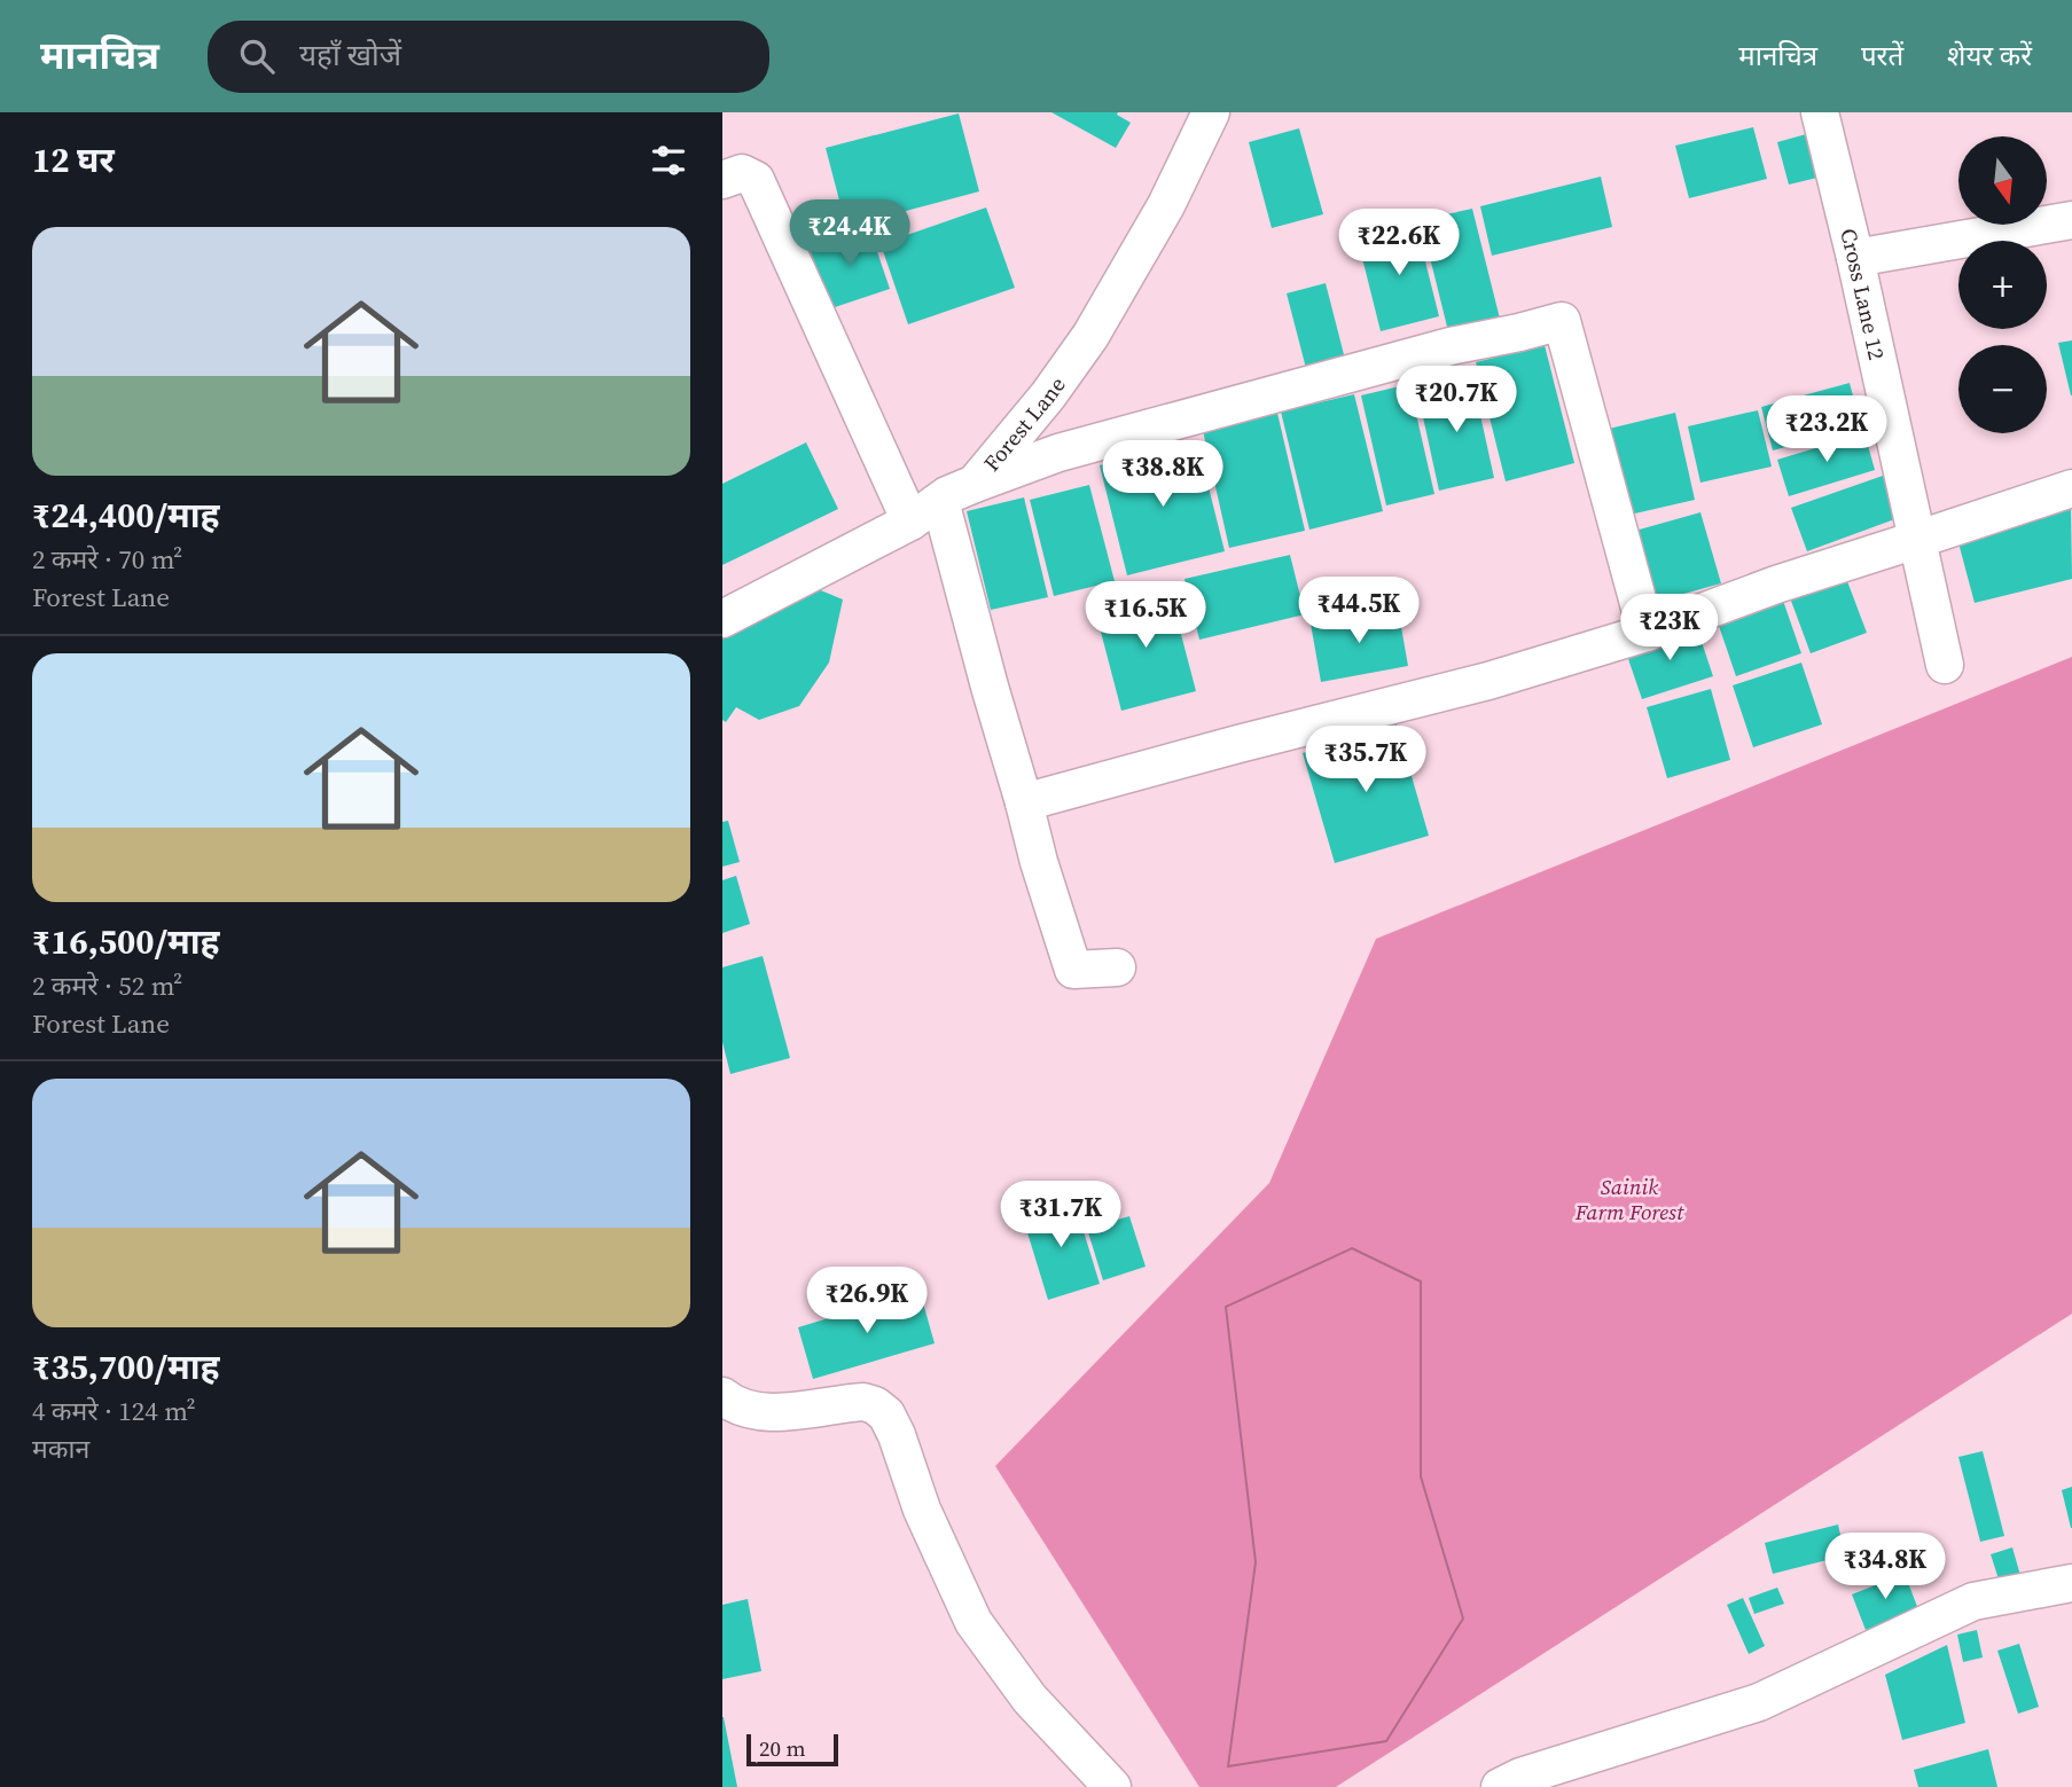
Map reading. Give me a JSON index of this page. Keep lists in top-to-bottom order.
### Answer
{
  "streets": {
    "street": ["Cross Lane 12", "Forest Lane"]
  },
  "parks": ["Sainik Farm Forest"],
  "scale_bar": "20 m",
  "north": "bottom",
  "page": {
    "header": "मानचित्र",
    "search": "यहाँ खोजें",
    "nav": ["मानचित्र", "परतें", "शेयर करें"],
    "heading": "12 घर",
    "map_buttons": ["+", "−"],
    "price": [
      "₹24.4K",
      "₹22.6K",
      "₹20.7K",
      "₹23.2K",
      "₹38.8K",
      "₹44.5K",
      "₹16.5K",
      "₹23K",
      "₹35.7K",
      "₹31.7K",
      "₹26.9K",
      "₹34.8K"
    ],
    "list": [
      {
        "name": "₹24,400/माह",
        "note": "2 कमरे · 70 m² · Forest Lane"
      },
      {
        "name": "₹16,500/माह",
        "note": "2 कमरे · 52 m² · Forest Lane"
      },
      {
        "name": "₹35,700/माह",
        "note": "4 कमरे · 124 m² · मकान"
      }
    ],
    "scale": "20 m"
  }
}
